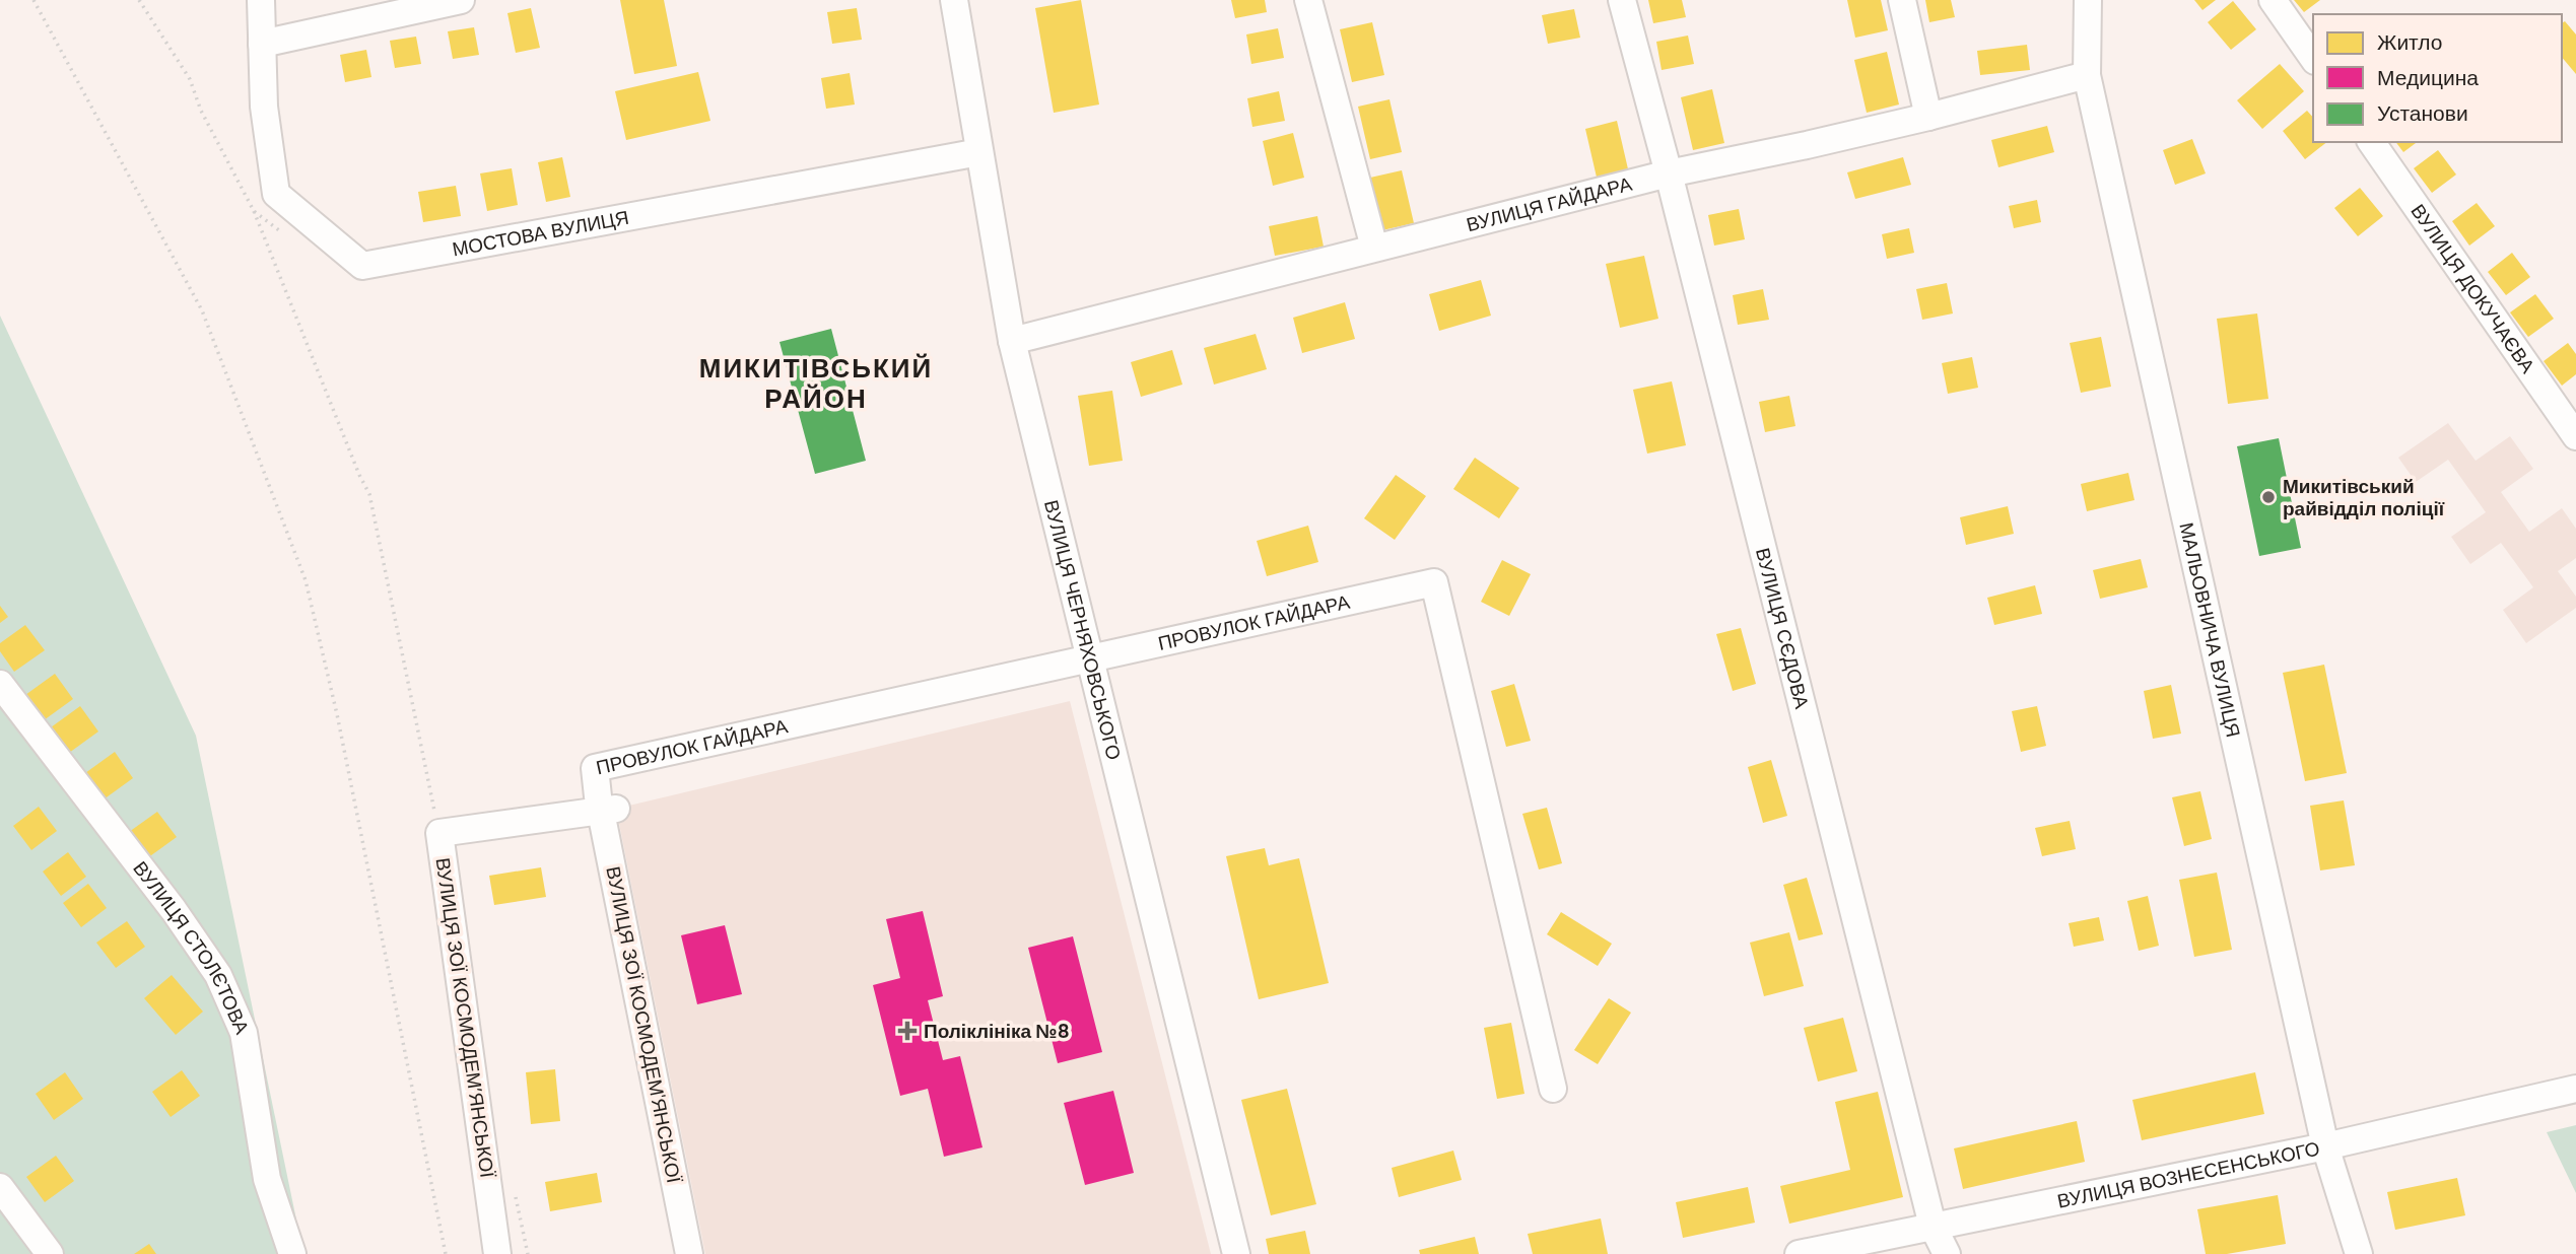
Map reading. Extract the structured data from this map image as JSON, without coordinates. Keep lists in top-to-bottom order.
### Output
{
  "streets": {
    "street": [
      "ВУЛИЦЯ ГАЙДАРА",
      "МОСТОВА ВУЛИЦЯ",
      "ВУЛИЦЯ ДОКУЧАЄВА",
      "ПРОВУЛОК ГАЙДАРА",
      "ВУЛИЦЯ СЄДОВА",
      "ВУЛИЦЯ ЧЕРНЯХОВСЬКОГО",
      "МАЛЬОВНИЧА ВУЛИЦЯ",
      "ВУЛИЦЯ СТОЛЄТОВА",
      "ВУЛИЦЯ ЗОЇ КОСМОДЕМ’ЯНСЬКОЇ",
      "ВУЛИЦЯ ЗОЇ КОСМОДЕМ'ЯНСЬКОЇ",
      "ВУЛИЦЯ ВОЗНЕСЕНСЬКОГО"
    ]
  },
  "crossings": [
    ["ВУЛИЦЯ ГАЙДАРА", "ВУЛИЦЯ СЄДОВА"],
    ["ВУЛИЦЯ ГАЙДАРА", "ВУЛИЦЯ ЧЕРНЯХОВСЬКОГО"],
    ["ВУЛИЦЯ ГАЙДАРА", "МАЛЬОВНИЧА ВУЛИЦЯ"],
    ["МОСТОВА ВУЛИЦЯ", "ВУЛИЦЯ ЧЕРНЯХОВСЬКОГО"],
    ["ПРОВУЛОК ГАЙДАРА", "ВУЛИЦЯ ЧЕРНЯХОВСЬКОГО"],
    ["ПРОВУЛОК ГАЙДАРА", "ВУЛИЦЯ ЗОЇ КОСМОДЕМ’ЯНСЬКОЇ"],
    ["ПРОВУЛОК ГАЙДАРА", "ВУЛИЦЯ ЗОЇ КОСМОДЕМ'ЯНСЬКОЇ"],
    ["ВУЛИЦЯ СЄДОВА", "ВУЛИЦЯ ВОЗНЕСЕНСЬКОГО"],
    ["МАЛЬОВНИЧА ВУЛИЦЯ", "ВУЛИЦЯ ВОЗНЕСЕНСЬКОГО"],
    ["ВУЛИЦЯ ЗОЇ КОСМОДЕМ’ЯНСЬКОЇ", "ВУЛИЦЯ ЗОЇ КОСМОДЕМ'ЯНСЬКОЇ"]
  ],
  "districts": ["МИКИТІВСЬКИЙ РАЙОН"],
  "places": {
    "other": ["Микитівський райвідділ поліції"],
    "health": ["Поліклініка №8"]
  },
  "legend": ["Житло", "Медицина", "Установи"]
}
